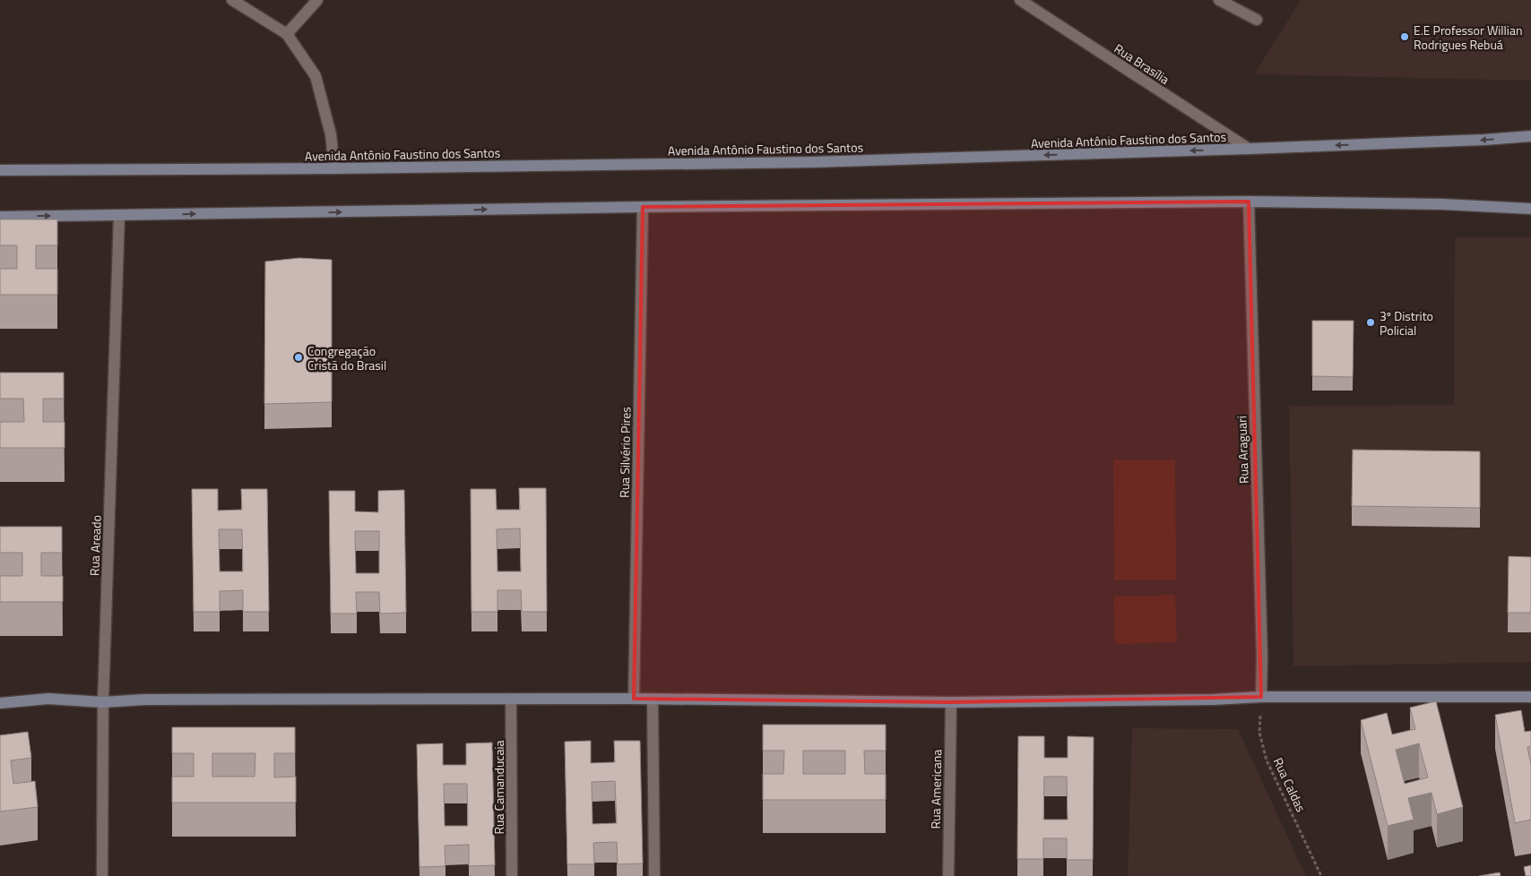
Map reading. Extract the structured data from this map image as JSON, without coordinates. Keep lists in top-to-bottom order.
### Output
{
  "streets": {
    "main road": ["Avenida Antônio Faustino dos Santos"],
    "street": [
      "Rua Brasília",
      "Rua Araguari",
      "Rua Silvério Pires",
      "Rua Areado",
      "Rua Camanducaia",
      "Rua Americana"
    ],
    "path": ["Rua Caldas"]
  },
  "crossings": [
    ["Rua Brasília", "Avenida Antônio Faustino dos Santos"],
    ["Rua Araguari", "Rua Caldas"]
  ],
  "places": ["E.E Professor Willian Rodrigues Rebuá", "3º Distrito Policial", "Congregação Cristã do Brasil"]
}
